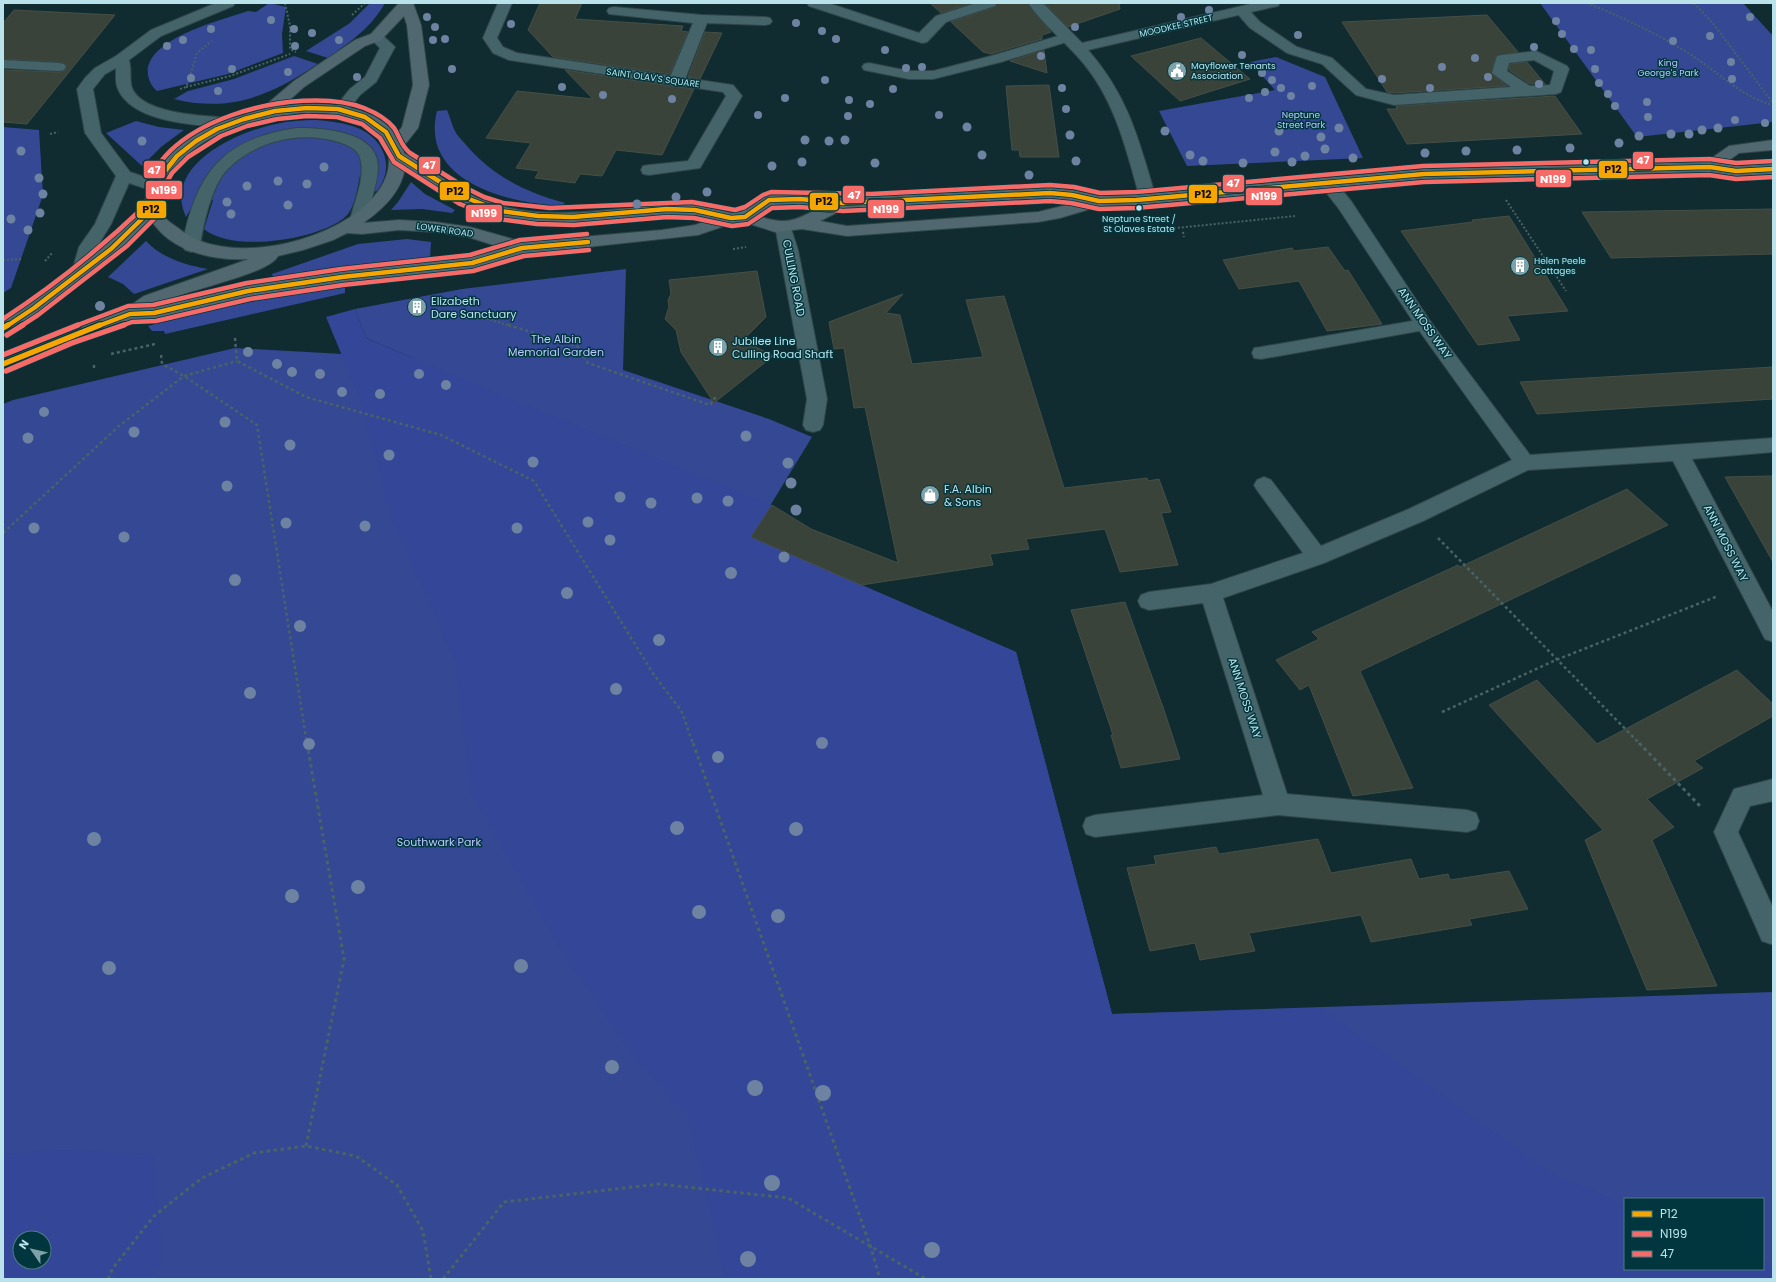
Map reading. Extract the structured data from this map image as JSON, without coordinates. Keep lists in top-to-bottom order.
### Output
{
  "streets": {
    "main road": ["LOWER ROAD"],
    "street": [
      "MOODKEE STREET",
      "SAINT OLAV'S SQUARE",
      "CULLING ROAD",
      "ANN MOSS WAY"
    ]
  },
  "crossings": [
    ["LOWER ROAD", "CULLING ROAD"],
    ["LOWER ROAD", "ANN MOSS WAY"]
  ],
  "parks": [
    "King George's Park",
    "Neptune Street Park",
    "The Albin Memorial Garden",
    "Southwark Park"
  ],
  "places": {
    "public building": ["Mayflower Tenants Association"],
    "other": ["Neptune Street / St Olaves Estate"],
    "building": ["Helen Peele Cottages", "Elizabeth Dare Sanctuary", "Jubilee Line Culling Road Shaft"],
    "shop": ["F.A. Albin & Sons"]
  },
  "lines": ["transit line 47", "transit line P12", "transit line N199"],
  "legend": ["P12", "N199", "47"],
  "north": "top left"
}
